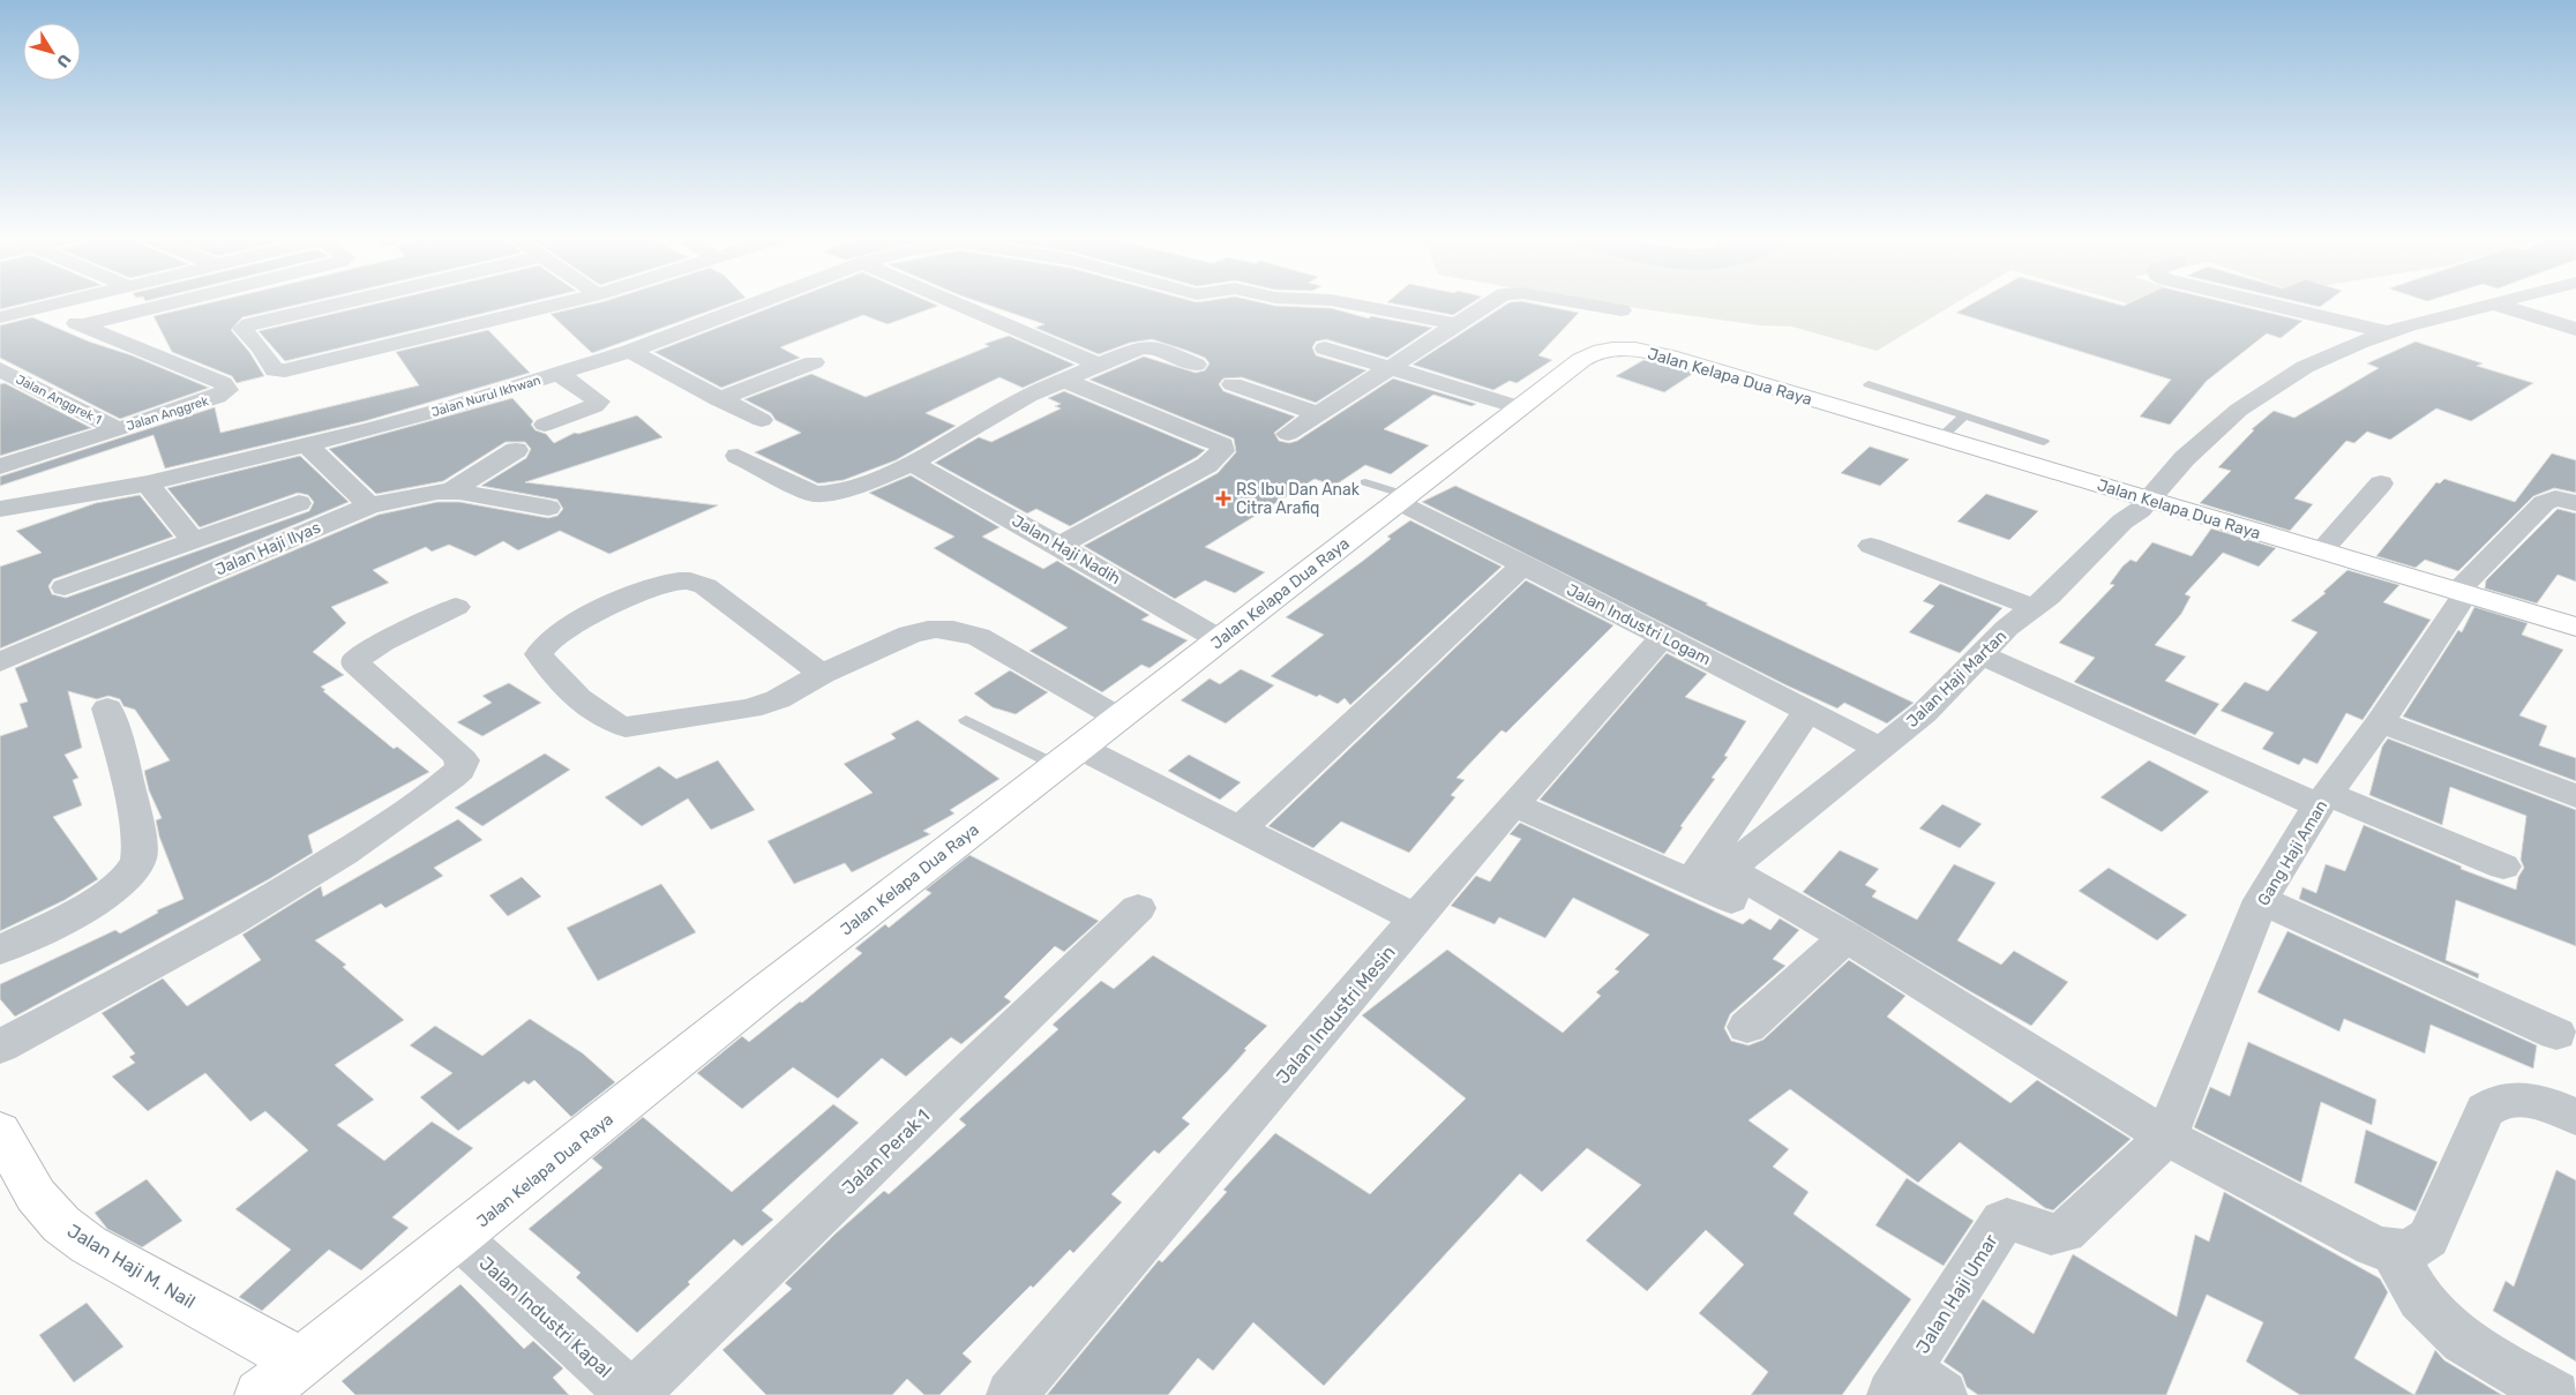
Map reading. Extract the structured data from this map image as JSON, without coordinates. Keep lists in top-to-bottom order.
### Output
{
  "streets": {
    "main road": ["Jalan Kelapa Dua Raya", "Jalan Haji M. Nail"],
    "street": [
      "Jalan Nurul Ikhwan",
      "Jalan Anggrek 1",
      "Jalan Anggrek",
      "Jalan Haji Ilyas",
      "Jalan Haji Nadih",
      "Jalan Industri Logam",
      "Jalan Haji Martan",
      "Gang Haji Aman",
      "Jalan Industri Mesin",
      "Jalan Perak 1",
      "Jalan Haji Umar",
      "Jalan Industri Kapal"
    ]
  },
  "crossings": [
    ["Jalan Kelapa Dua Raya", "Jalan Haji Nadih"],
    ["Jalan Kelapa Dua Raya", "Jalan Industri Logam"],
    ["Jalan Kelapa Dua Raya", "Jalan Haji Martan"],
    ["Jalan Kelapa Dua Raya", "Gang Haji Aman"],
    ["Jalan Kelapa Dua Raya", "Jalan Haji M. Nail"],
    ["Jalan Kelapa Dua Raya", "Jalan Industri Kapal"],
    ["Jalan Anggrek 1", "Jalan Anggrek"],
    ["Jalan Industri Logam", "Jalan Haji Martan"],
    ["Jalan Industri Logam", "Jalan Industri Mesin"],
    ["Gang Haji Aman", "Jalan Haji Umar"],
    ["Jalan Perak 1", "Jalan Industri Kapal"]
  ],
  "places": {
    "health": ["RS Ibu Dan Anak Citra Arafiq"]
  },
  "north": "bottom right"
}
